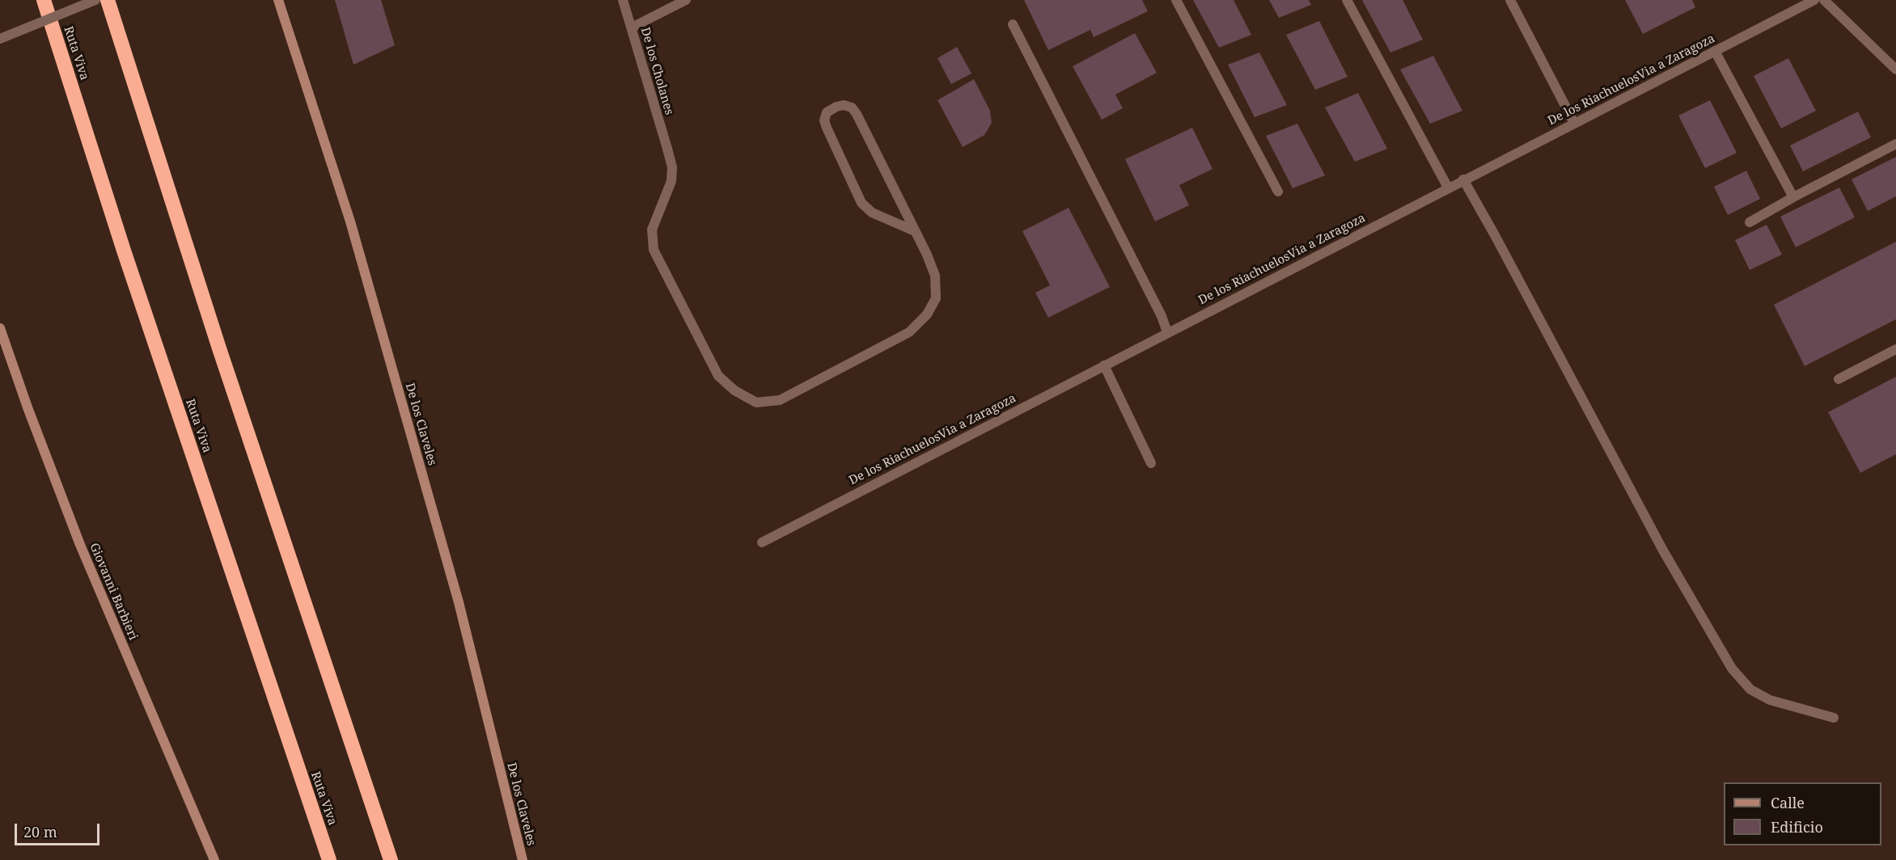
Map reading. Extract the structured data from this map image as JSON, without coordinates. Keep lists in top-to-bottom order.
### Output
{
  "streets": {
    "highway": ["Ruta Viva"],
    "main road": ["De los Claveles", "Giovanni Barbieri"],
    "street": ["De los Cholanes", "De los RiachuelosVia a Zaragoza"]
  },
  "legend": ["Calle", "Edificio"],
  "scale_bar": "20 m"
}
